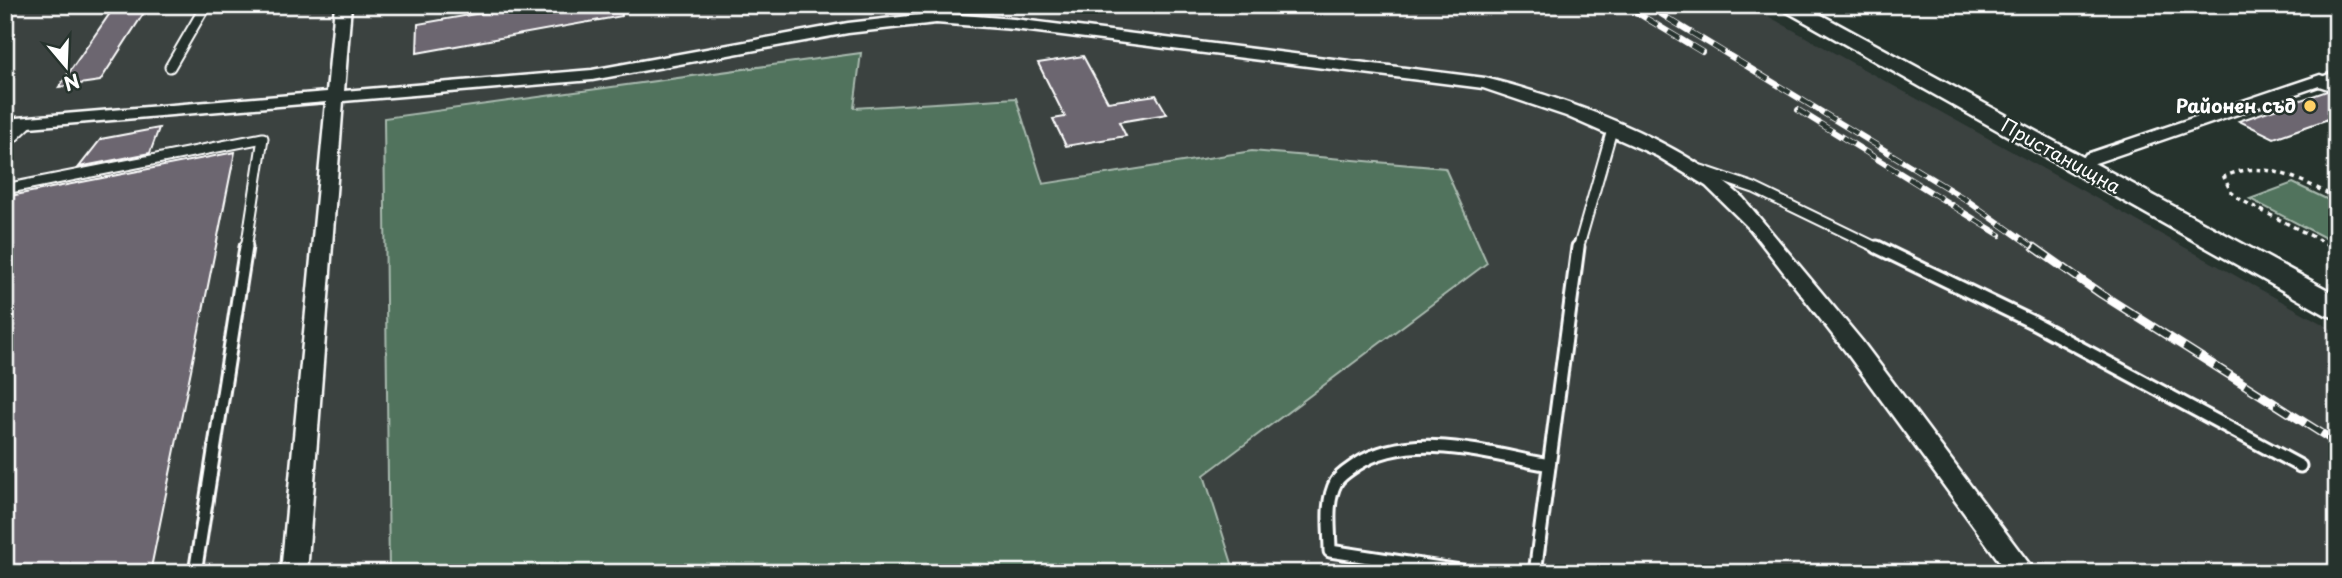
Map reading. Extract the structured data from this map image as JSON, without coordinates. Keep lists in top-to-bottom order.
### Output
{
  "streets": {
    "main road": ["Пристанищна"]
  },
  "places": ["Районен съд"],
  "north": "bottom"
}
